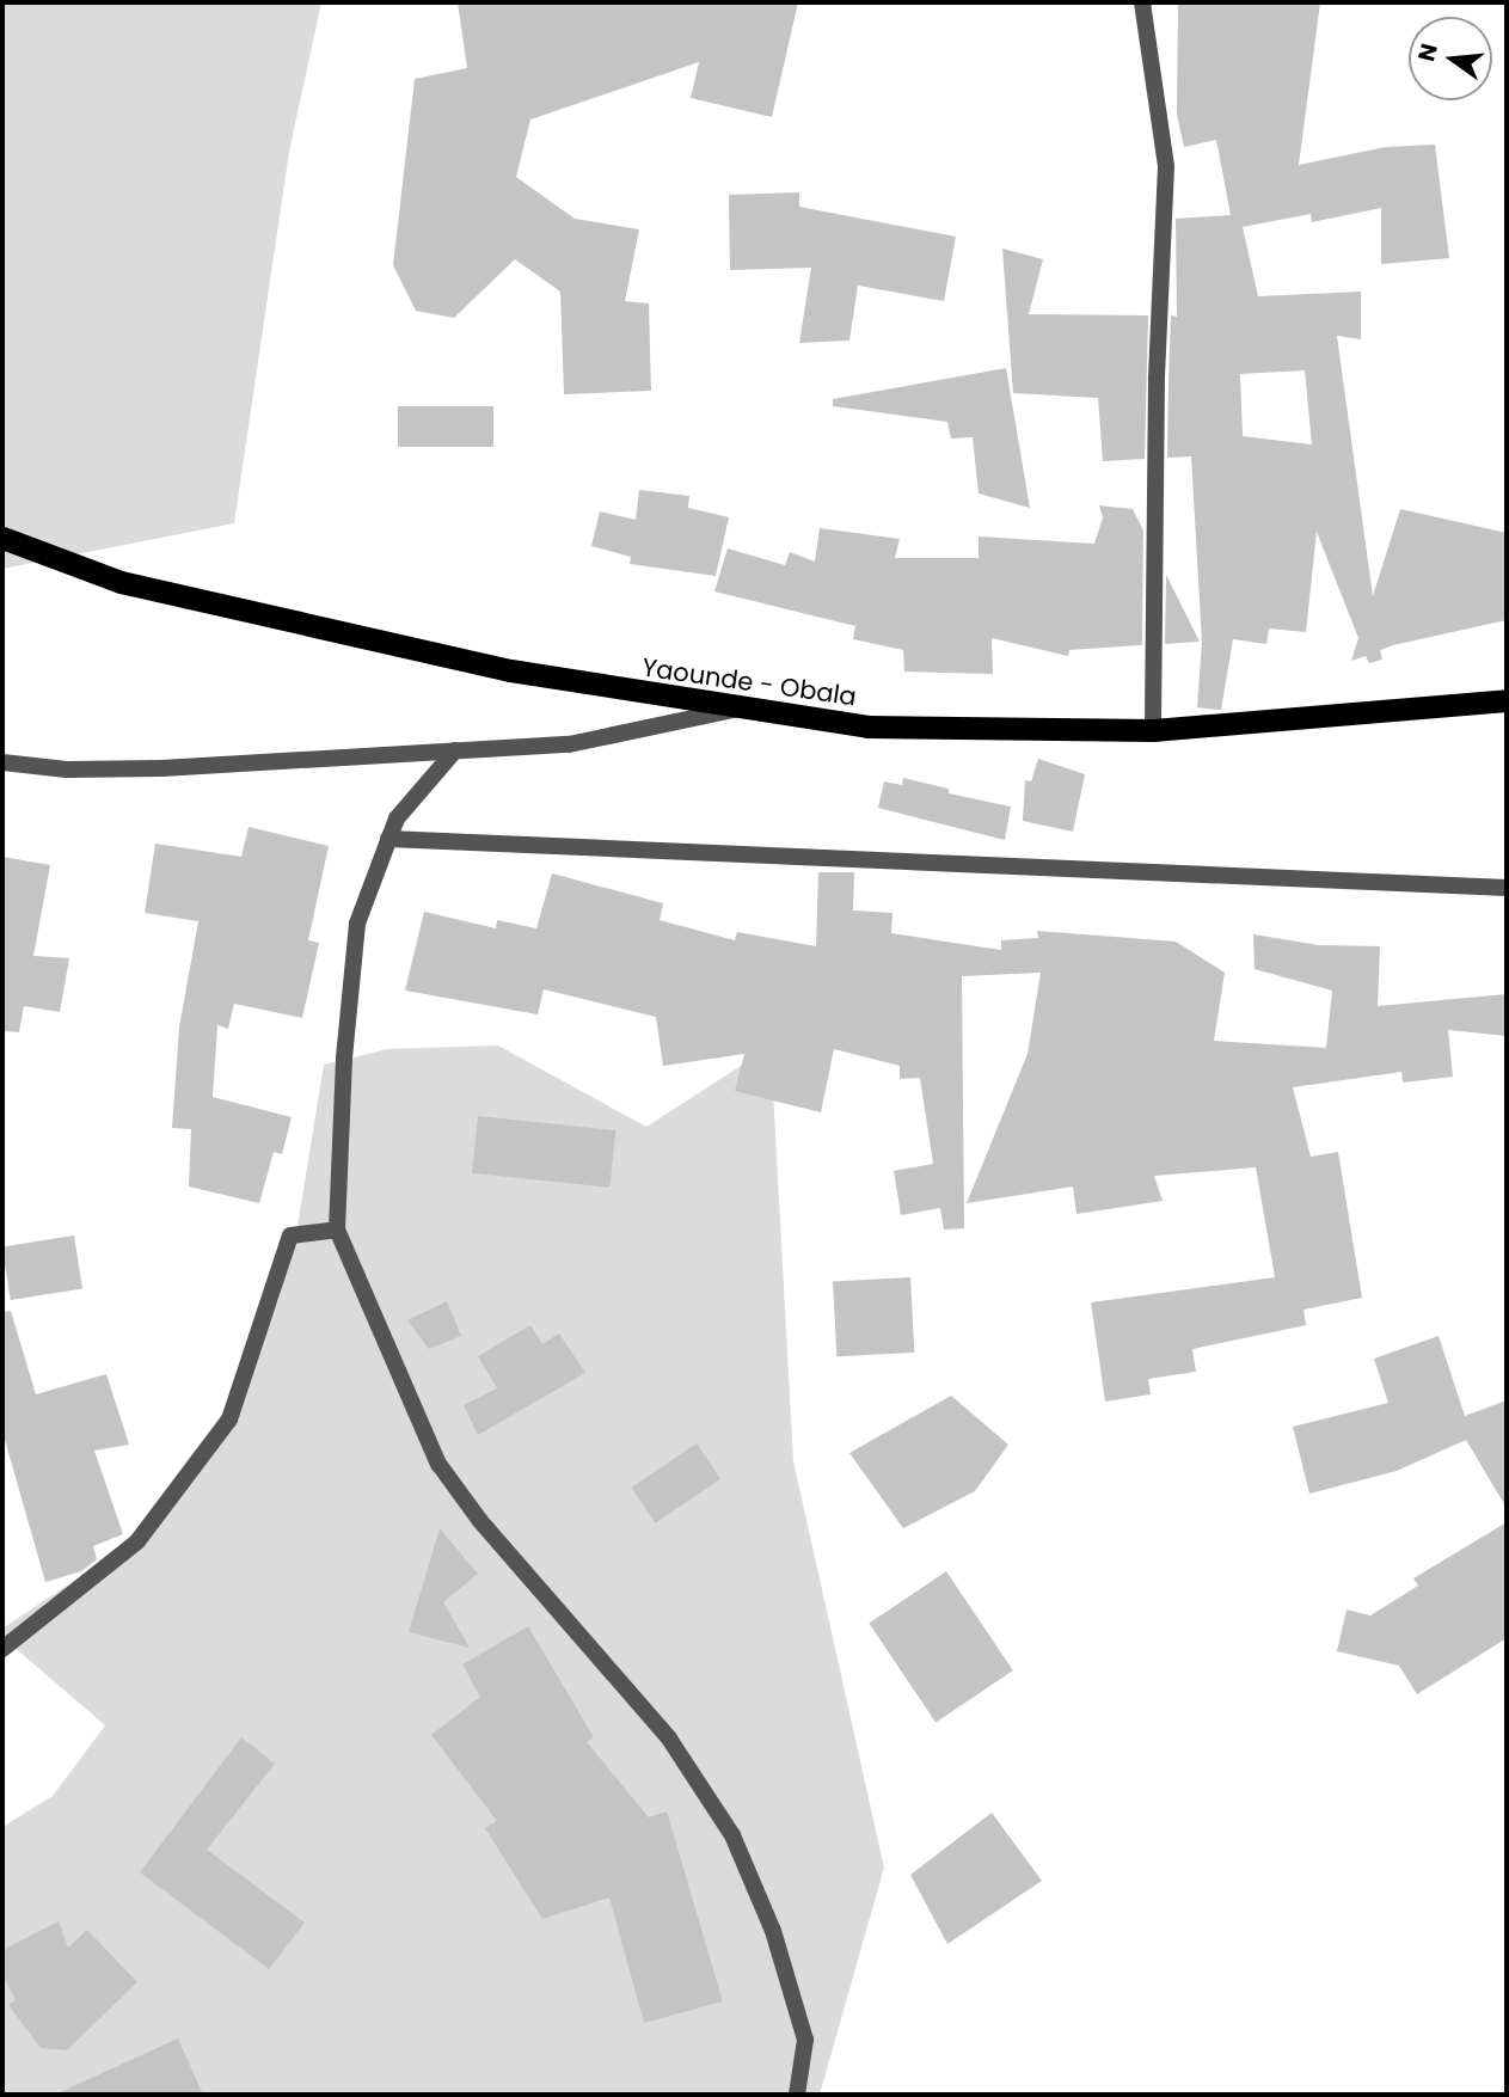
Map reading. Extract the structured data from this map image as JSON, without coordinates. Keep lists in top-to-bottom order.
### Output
{
  "streets": {
    "highway": ["Yaounde - Obala"]
  },
  "north": "left"
}
